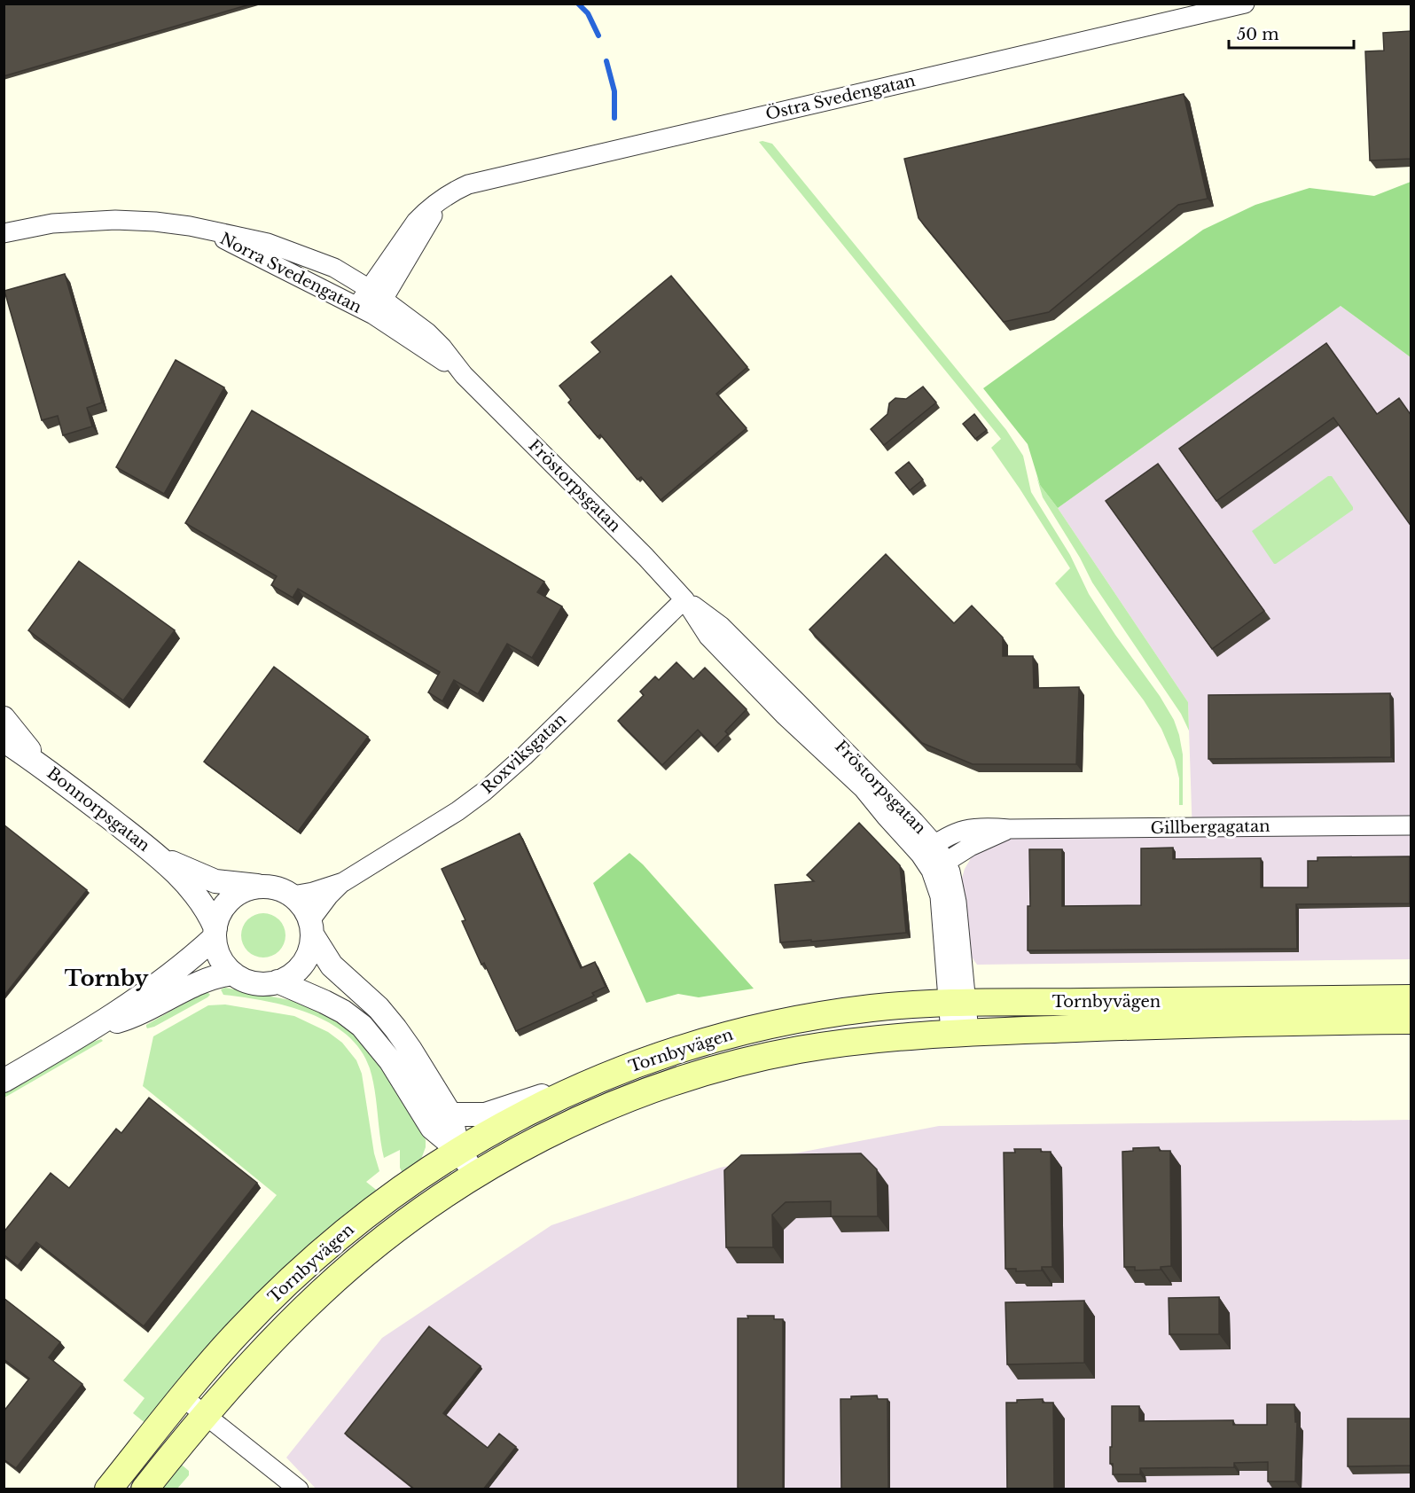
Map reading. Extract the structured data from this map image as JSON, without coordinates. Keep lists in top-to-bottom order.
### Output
{
  "streets": {
    "main road": ["Tornbyvägen"],
    "street": [
      "Östra Svedengatan",
      "Norra Svedengatan",
      "Fröstorpsgatan",
      "Roxviksgatan",
      "Bonnorpsgatan",
      "Gillbergagatan"
    ]
  },
  "crossings": [
    ["Östra Svedengatan", "Norra Svedengatan"],
    ["Östra Svedengatan", "Fröstorpsgatan"],
    ["Norra Svedengatan", "Fröstorpsgatan"],
    ["Fröstorpsgatan", "Roxviksgatan"],
    ["Fröstorpsgatan", "Gillbergagatan"],
    ["Fröstorpsgatan", "Tornbyvägen"],
    ["Roxviksgatan", "Bonnorpsgatan"]
  ],
  "districts": ["Tornby"],
  "scale_bar": "50 m"
}
